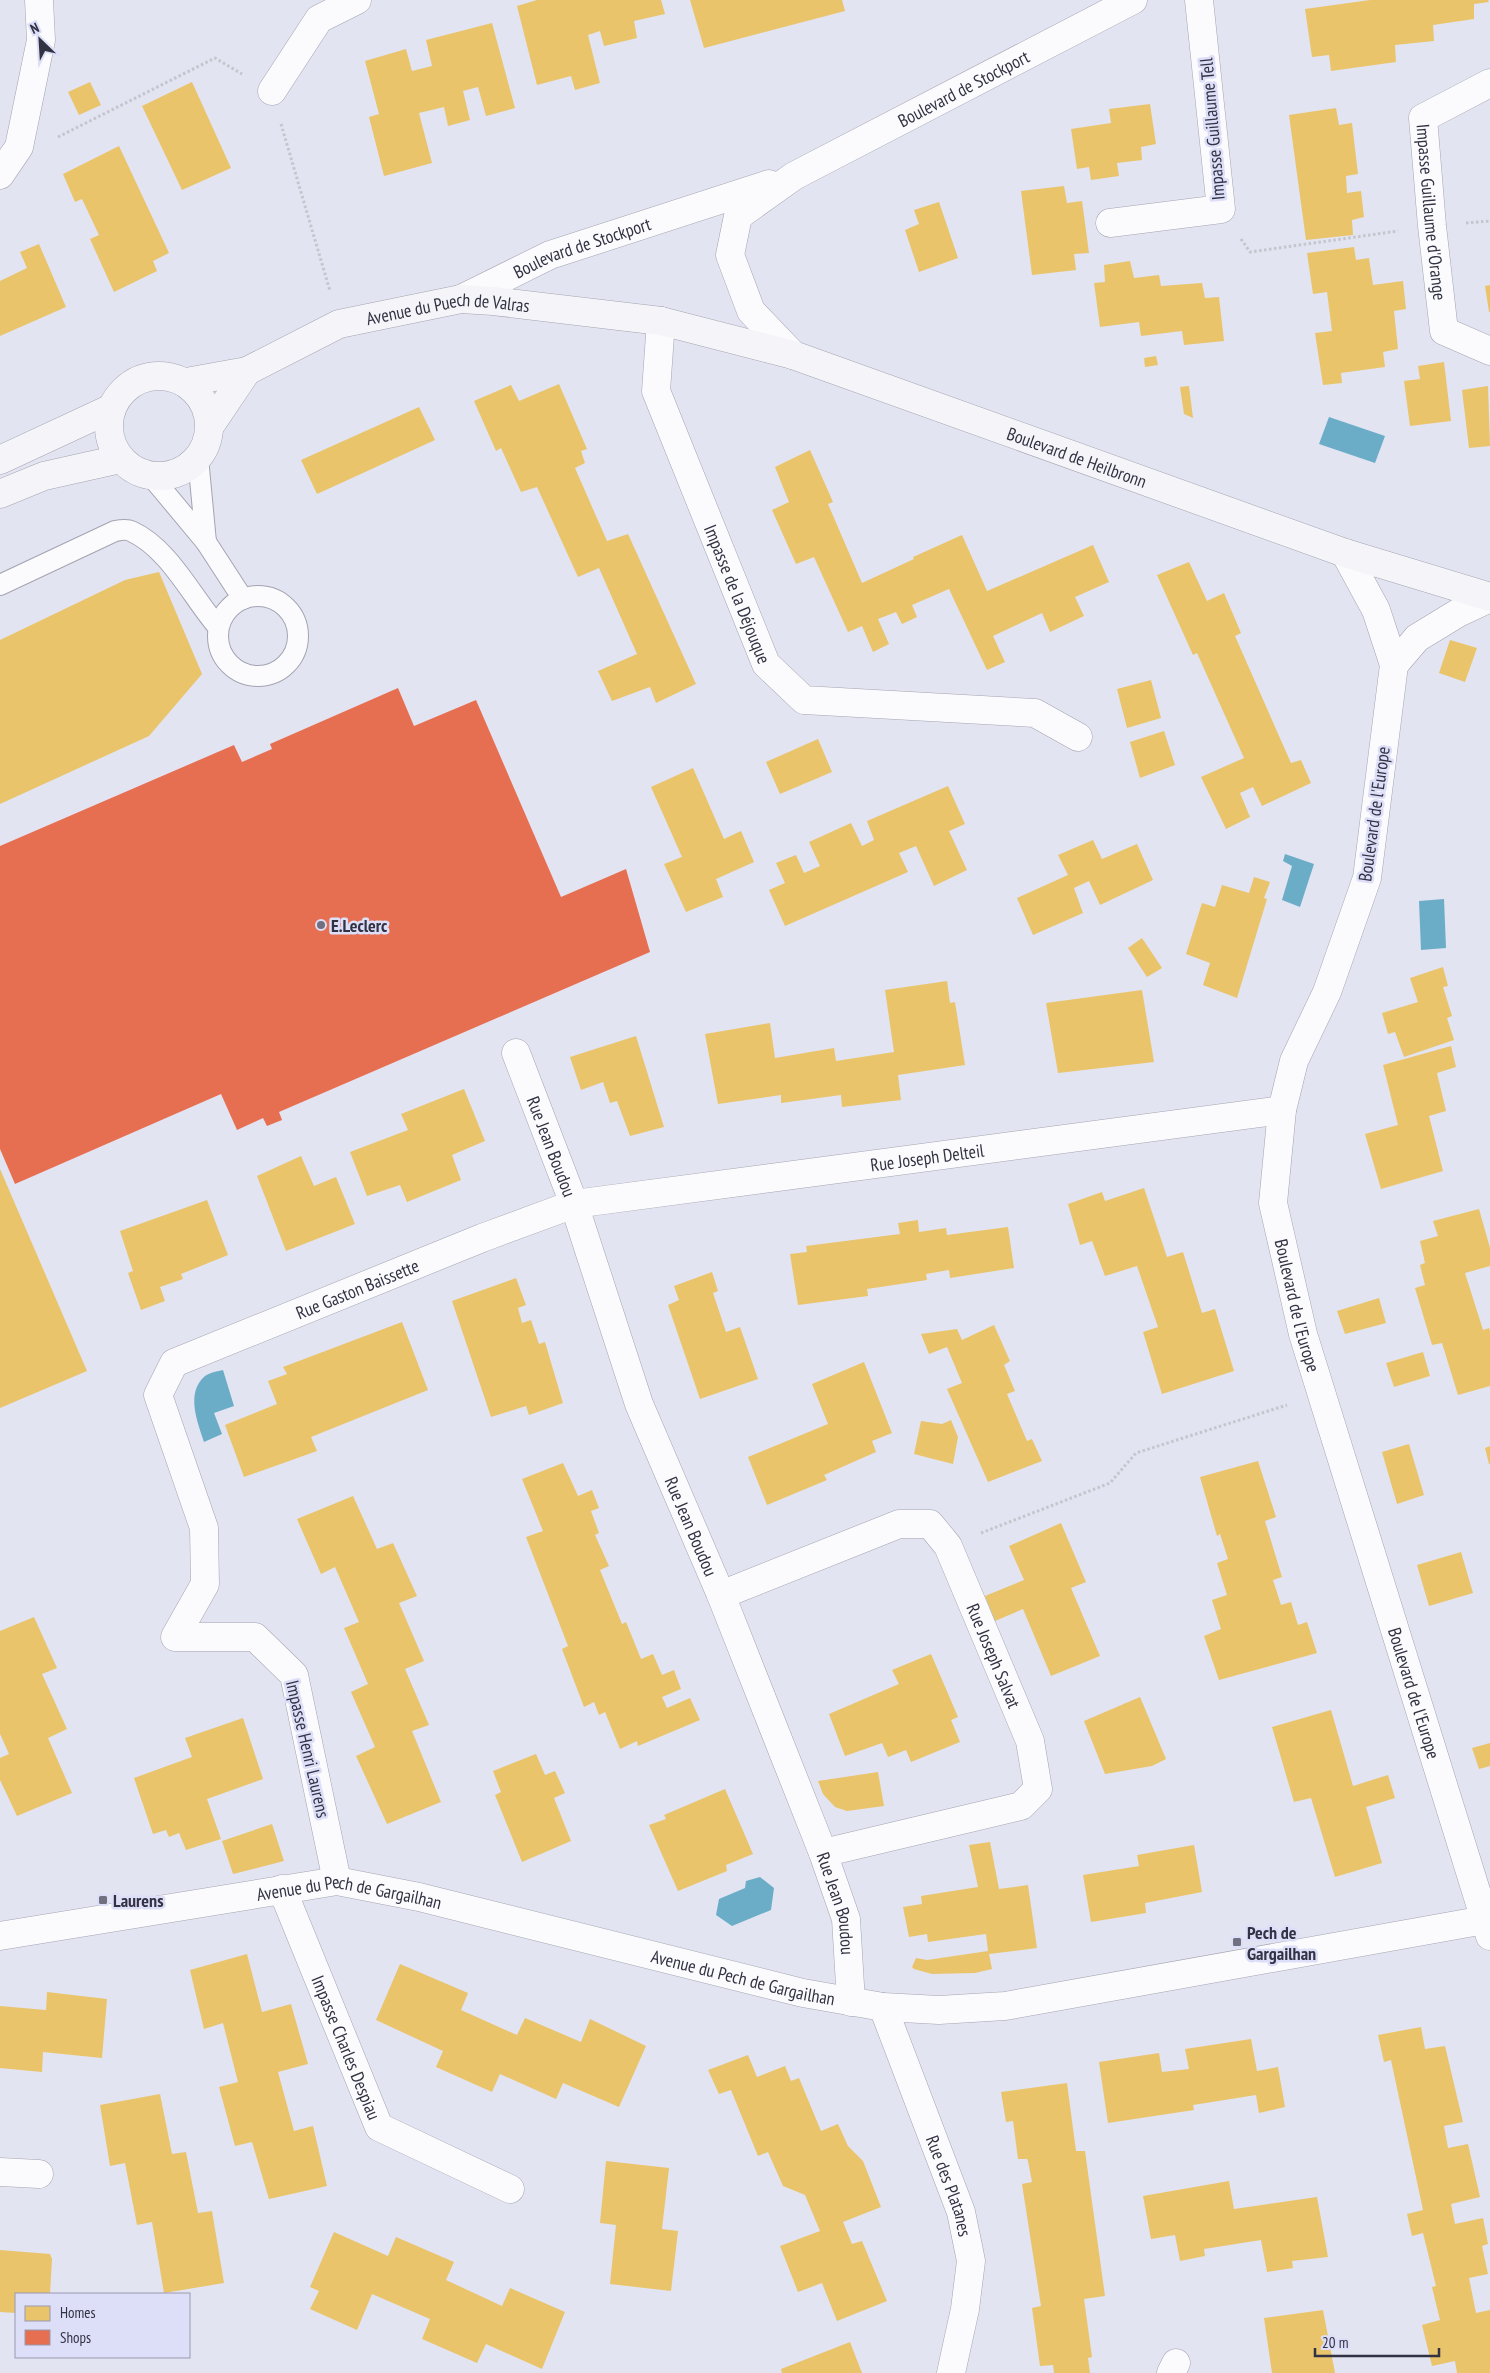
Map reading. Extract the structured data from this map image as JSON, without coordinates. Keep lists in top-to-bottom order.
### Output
{
  "streets": {
    "street": [
      "Boulevard de Stockport",
      "Impasse Guillaume Tell",
      "Impasse Guillaume d'Orange",
      "Avenue du Puech de Valras",
      "Boulevard de Heilbronn",
      "Impasse de la Déjouque",
      "Boulevard de l'Europe",
      "Rue Jean Boudou",
      "Rue Joseph Delteil",
      "Rue Gaston Baissette",
      "Rue Joseph Salvat",
      "Impasse Henri Laurens",
      "Avenue du Pech de Gargailhan",
      "Impasse Charles Despiau",
      "Rue des Platanes"
    ]
  },
  "crossings": [
    ["Boulevard de Stockport", "Avenue du Puech de Valras"],
    ["Boulevard de Stockport", "Boulevard de Heilbronn"],
    ["Avenue du Puech de Valras", "Boulevard de Heilbronn"],
    ["Avenue du Puech de Valras", "Impasse de la Déjouque"],
    ["Boulevard de Heilbronn", "Impasse de la Déjouque"],
    ["Boulevard de Heilbronn", "Boulevard de l'Europe"],
    ["Boulevard de l'Europe", "Rue Joseph Delteil"],
    ["Boulevard de l'Europe", "Avenue du Pech de Gargailhan"],
    ["Rue Jean Boudou", "Rue Joseph Delteil"],
    ["Rue Jean Boudou", "Rue Gaston Baissette"],
    ["Rue Jean Boudou", "Rue Joseph Salvat"],
    ["Rue Jean Boudou", "Avenue du Pech de Gargailhan"],
    ["Rue Joseph Delteil", "Rue Gaston Baissette"],
    ["Rue Gaston Baissette", "Impasse Henri Laurens"],
    ["Impasse Henri Laurens", "Avenue du Pech de Gargailhan"],
    ["Avenue du Pech de Gargailhan", "Impasse Charles Despiau"],
    ["Avenue du Pech de Gargailhan", "Rue des Platanes"]
  ],
  "places": {
    "other": ["E.Leclerc"],
    "transit": ["Laurens", "Pech de Gargailhan"]
  },
  "legend": ["Homes", "Shops"],
  "scale_bar": "20 m",
  "north": "top left"
}
